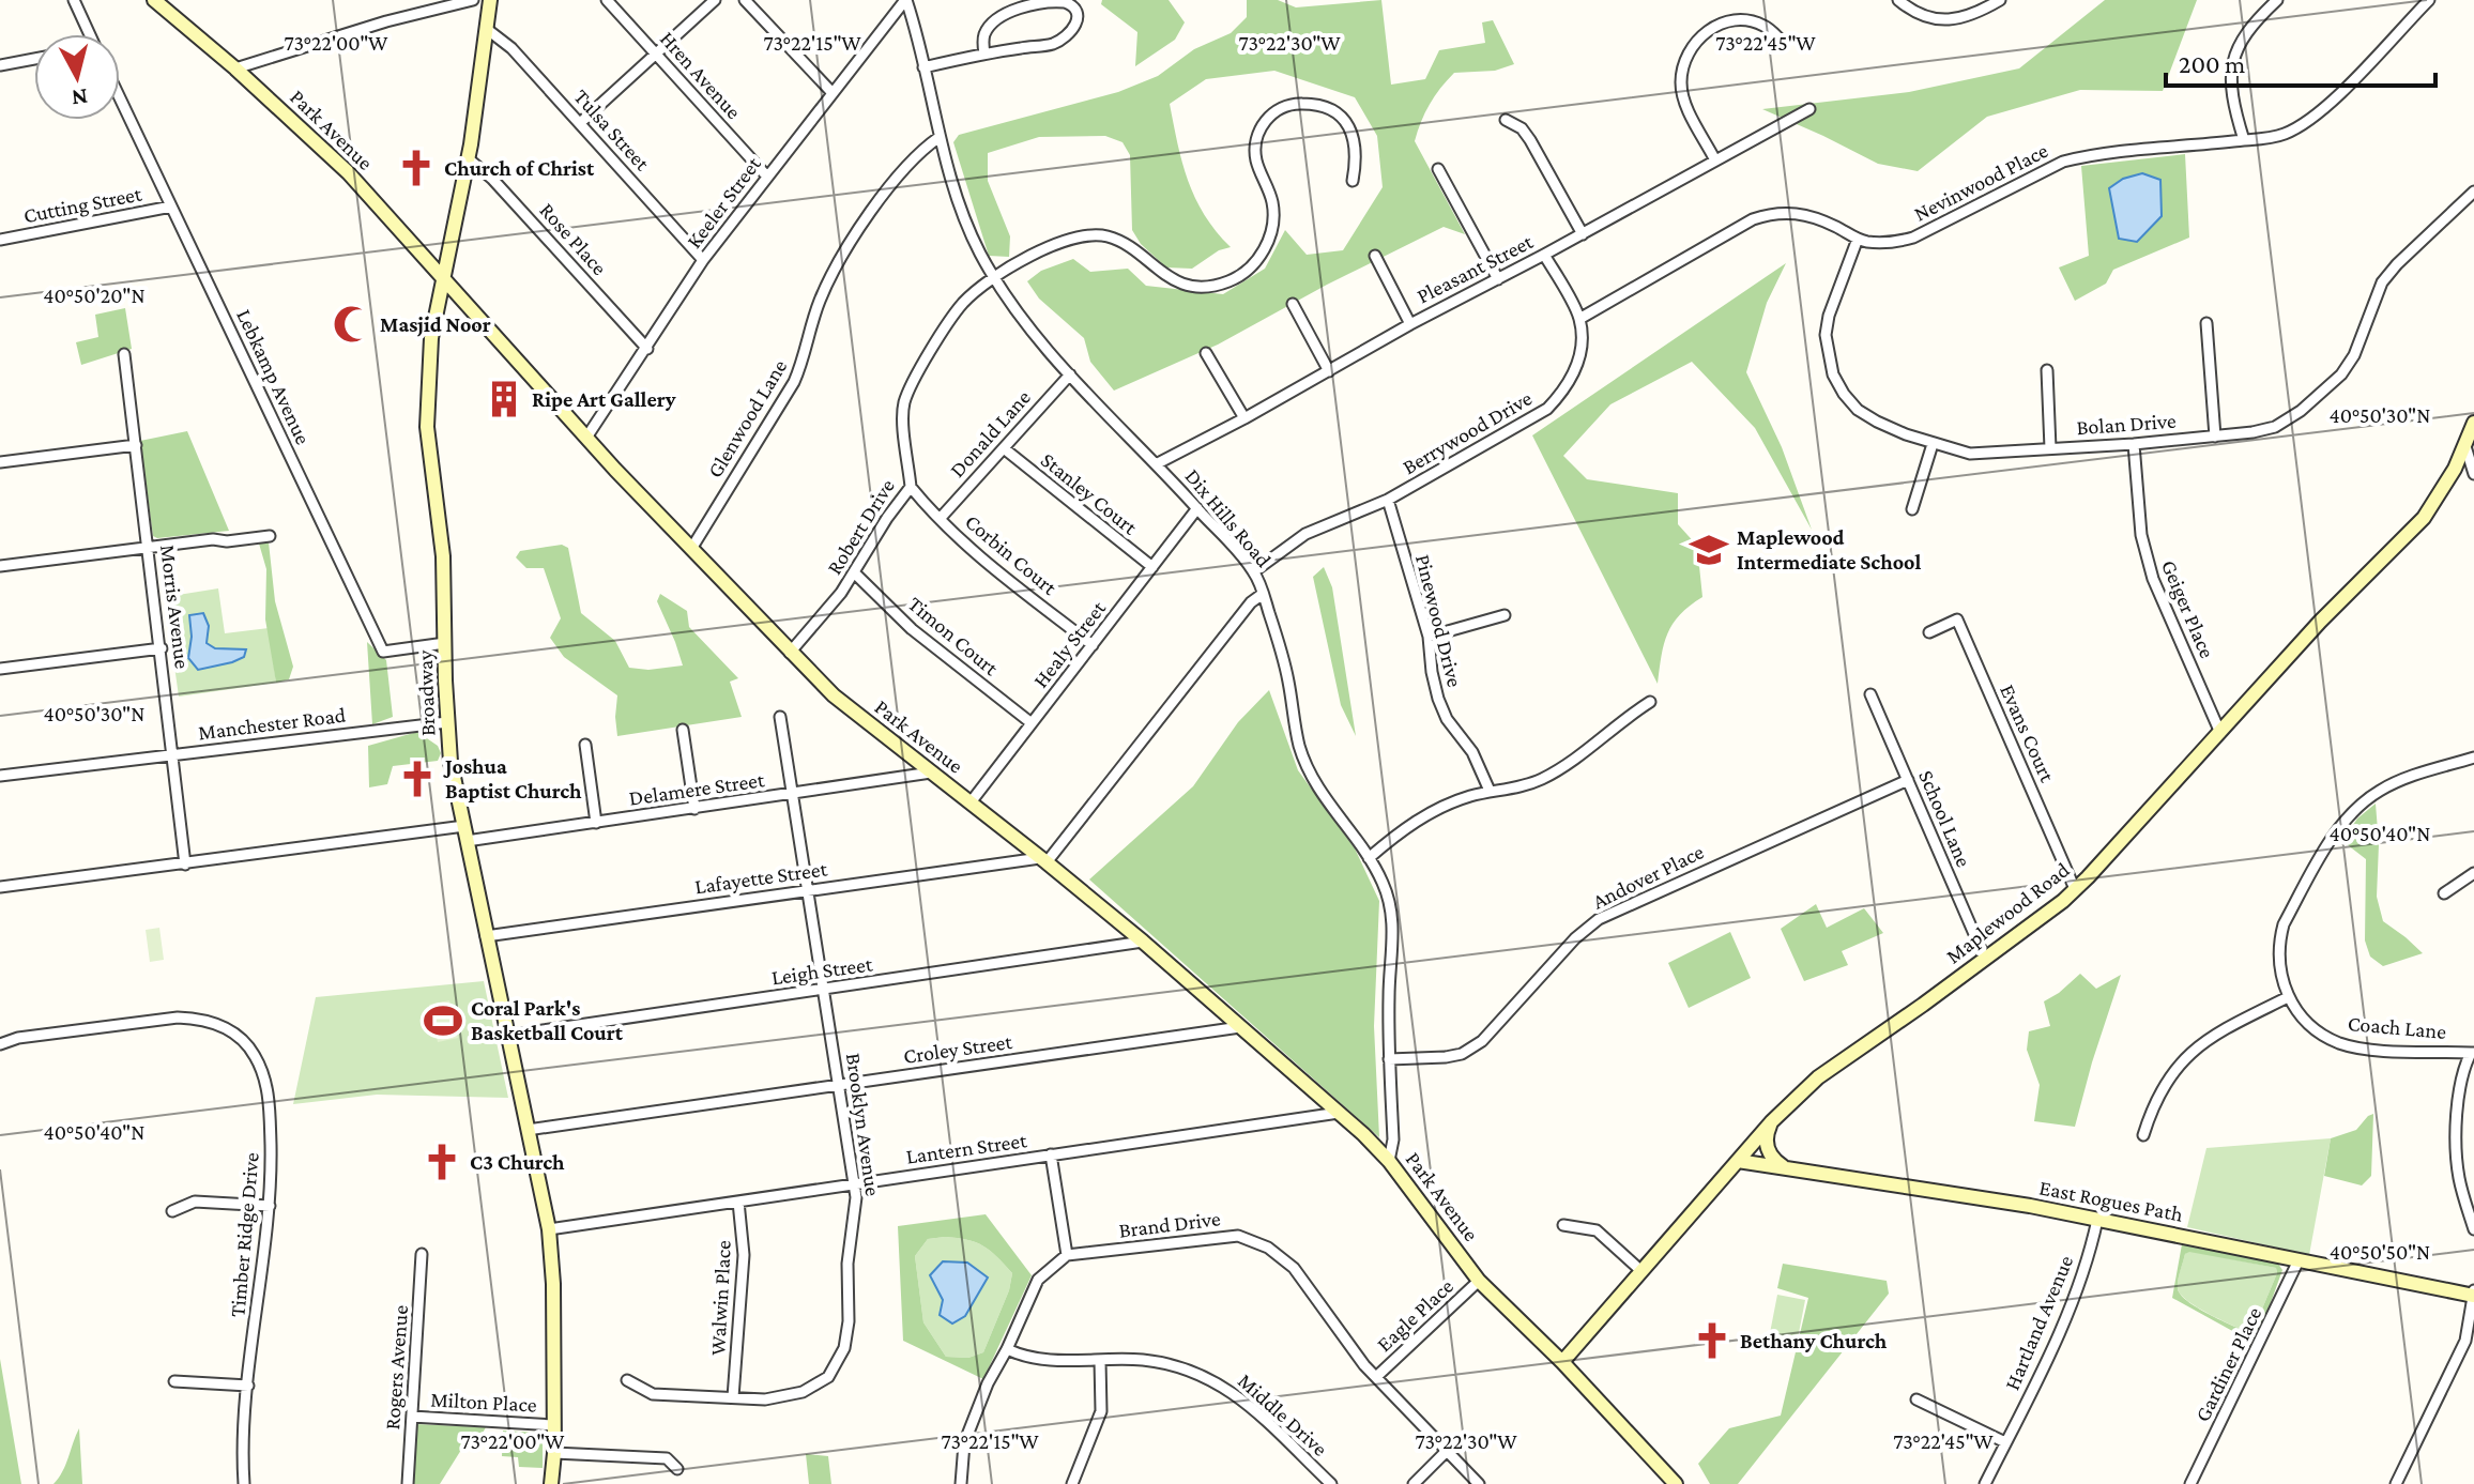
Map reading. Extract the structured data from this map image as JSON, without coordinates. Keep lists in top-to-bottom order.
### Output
{
  "streets": {
    "main road": [
      "Park Avenue",
      "Broadway",
      "Maplewood Road",
      "East Rogues Path"
    ],
    "street": [
      "Hren Avenue",
      "Tulsa Street",
      "Nevinwood Place",
      "Keeler Street",
      "Cutting Street",
      "Rose Place",
      "Pleasant Street",
      "Lebkamp Avenue",
      "Glenwood Lane",
      "Bolan Drive",
      "Berrywood Drive",
      "Donald Lane",
      "Stanley Court",
      "Dix Hills Road",
      "Robert Drive",
      "Corbin Court",
      "Morris Avenue",
      "Geiger Place",
      "Pinewood Drive",
      "Timon Court",
      "Healy Street",
      "Manchester Road",
      "Evans Court",
      "Delamere Street",
      "School Lane",
      "Andover Place",
      "Lafayette Street",
      "Leigh Street",
      "Coach Lane",
      "Croley Street",
      "Brooklyn Avenue",
      "Lantern Street",
      "Brand Drive",
      "Timber Ridge Drive",
      "Walwin Place",
      "Eagle Place",
      "Hartland Avenue",
      "Gardiner Place",
      "Rogers Avenue",
      "Milton Place",
      "Middle Drive"
    ]
  },
  "crossings": [
    ["Hren Avenue", "Keeler Street"],
    ["Park Avenue", "Keeler Street"],
    ["Park Avenue", "Glenwood Lane"],
    ["Park Avenue", "Dix Hills Road"],
    ["Park Avenue", "Robert Drive"],
    ["Park Avenue", "Healy Street"],
    ["Park Avenue", "Broadway"],
    ["Park Avenue", "Delamere Street"],
    ["Park Avenue", "Lafayette Street"],
    ["Park Avenue", "Maplewood Road"],
    ["Park Avenue", "Leigh Street"],
    ["Park Avenue", "Croley Street"],
    ["Park Avenue", "Lantern Street"],
    ["Park Avenue", "Eagle Place"],
    ["Tulsa Street", "Keeler Street"],
    ["Tulsa Street", "Broadway"],
    ["Nevinwood Place", "Bolan Drive"],
    ["Nevinwood Place", "Berrywood Drive"],
    ["Keeler Street", "Rose Place"],
    ["Keeler Street", "Dix Hills Road"],
    ["Cutting Street", "Lebkamp Avenue"],
    ["Rose Place", "Broadway"],
    ["Pleasant Street", "Dix Hills Road"],
    ["Lebkamp Avenue", "Broadway"],
    ["Glenwood Lane", "Dix Hills Road"],
    ["Bolan Drive", "Geiger Place"],
    ["Berrywood Drive", "Dix Hills Road"],
    ["Berrywood Drive", "Pinewood Drive"],
    ["Donald Lane", "Stanley Court"],
    ["Donald Lane", "Dix Hills Road"],
    ["Donald Lane", "Corbin Court"],
    ["Stanley Court", "Healy Street"],
    ["Dix Hills Road", "Robert Drive"],
    ["Dix Hills Road", "Healy Street"],
    ["Dix Hills Road", "Andover Place"],
    ["Robert Drive", "Corbin Court"],
    ["Robert Drive", "Timon Court"],
    ["Corbin Court", "Healy Street"],
    ["Morris Avenue", "Manchester Road"],
    ["Geiger Place", "Maplewood Road"],
    ["Timon Court", "Healy Street"],
    ["Broadway", "Manchester Road"],
    ["Broadway", "Delamere Street"],
    ["Broadway", "Lafayette Street"],
    ["Broadway", "Leigh Street"],
    ["Broadway", "Croley Street"],
    ["Broadway", "Lantern Street"],
    ["Broadway", "Milton Place"],
    ["Evans Court", "Maplewood Road"],
    ["Delamere Street", "Brooklyn Avenue"],
    ["School Lane", "Andover Place"],
    ["School Lane", "Maplewood Road"],
    ["Lafayette Street", "Brooklyn Avenue"],
    ["Maplewood Road", "East Rogues Path"],
    ["Leigh Street", "Brooklyn Avenue"],
    ["Croley Street", "Brooklyn Avenue"],
    ["Brooklyn Avenue", "Lantern Street"],
    ["Brooklyn Avenue", "Walwin Place"],
    ["Lantern Street", "Walwin Place"],
    ["East Rogues Path", "Hartland Avenue"],
    ["East Rogues Path", "Gardiner Place"],
    ["Brand Drive", "Eagle Place"],
    ["Rogers Avenue", "Milton Place"]
  ],
  "places": {
    "church": [
      "Church of Christ",
      "Joshua Baptist Church",
      "C3 Church",
      "Bethany Church"
    ],
    "mosque": ["Masjid Noor"],
    "building": ["Ripe Art Gallery"],
    "school or university": ["Maplewood Intermediate School"],
    "sports": ["Coral Park's Basketball Court"]
  },
  "scale_bar": "200 m",
  "north": "bottom",
  "coordinates": [
    "73°22'00\"W",
    "73°22'15\"W",
    "73°22'30\"W",
    "73°22'45\"W",
    "40°50'20\"N",
    "40°50'30\"N",
    "40°50'40\"N",
    "40°50'50\"N"
  ]
}
